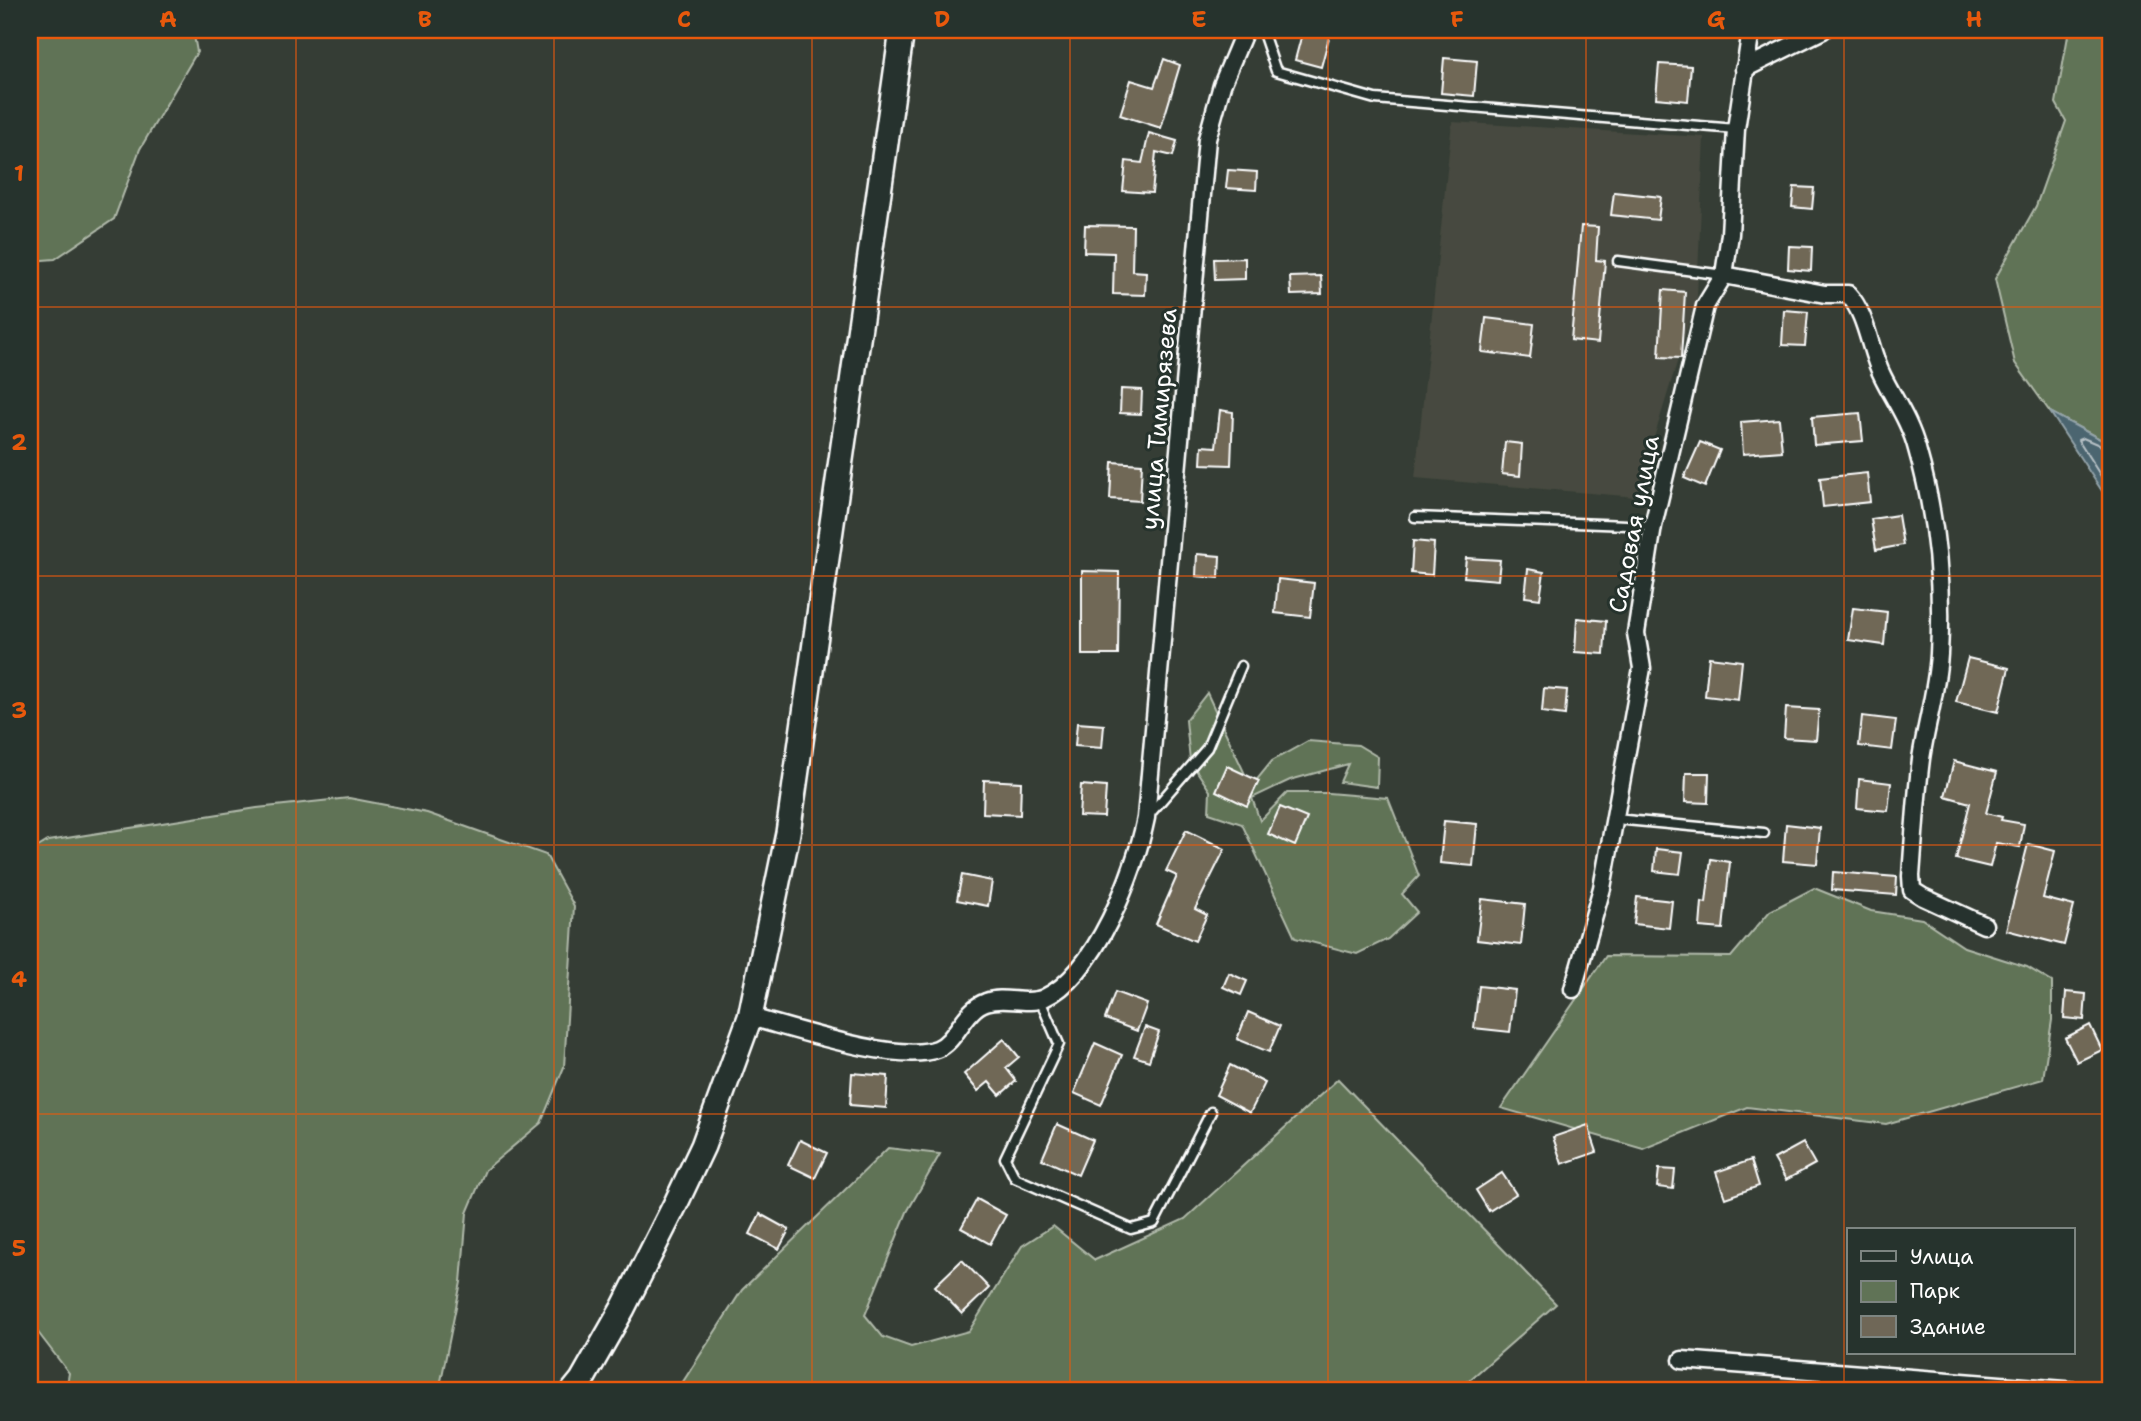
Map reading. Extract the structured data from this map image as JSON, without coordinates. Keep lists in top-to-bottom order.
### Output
{
  "streets": {
    "street": ["улица Тимирязева", "Садовая улица"]
  },
  "legend": ["Улица", "Парк", "Здание"],
  "grid": {
    "columns": [
      "A",
      "B",
      "C",
      "D",
      "E",
      "F",
      "G",
      "H"
    ],
    "rows": [
      "1",
      "2",
      "3",
      "4",
      "5"
    ]
  }
}
